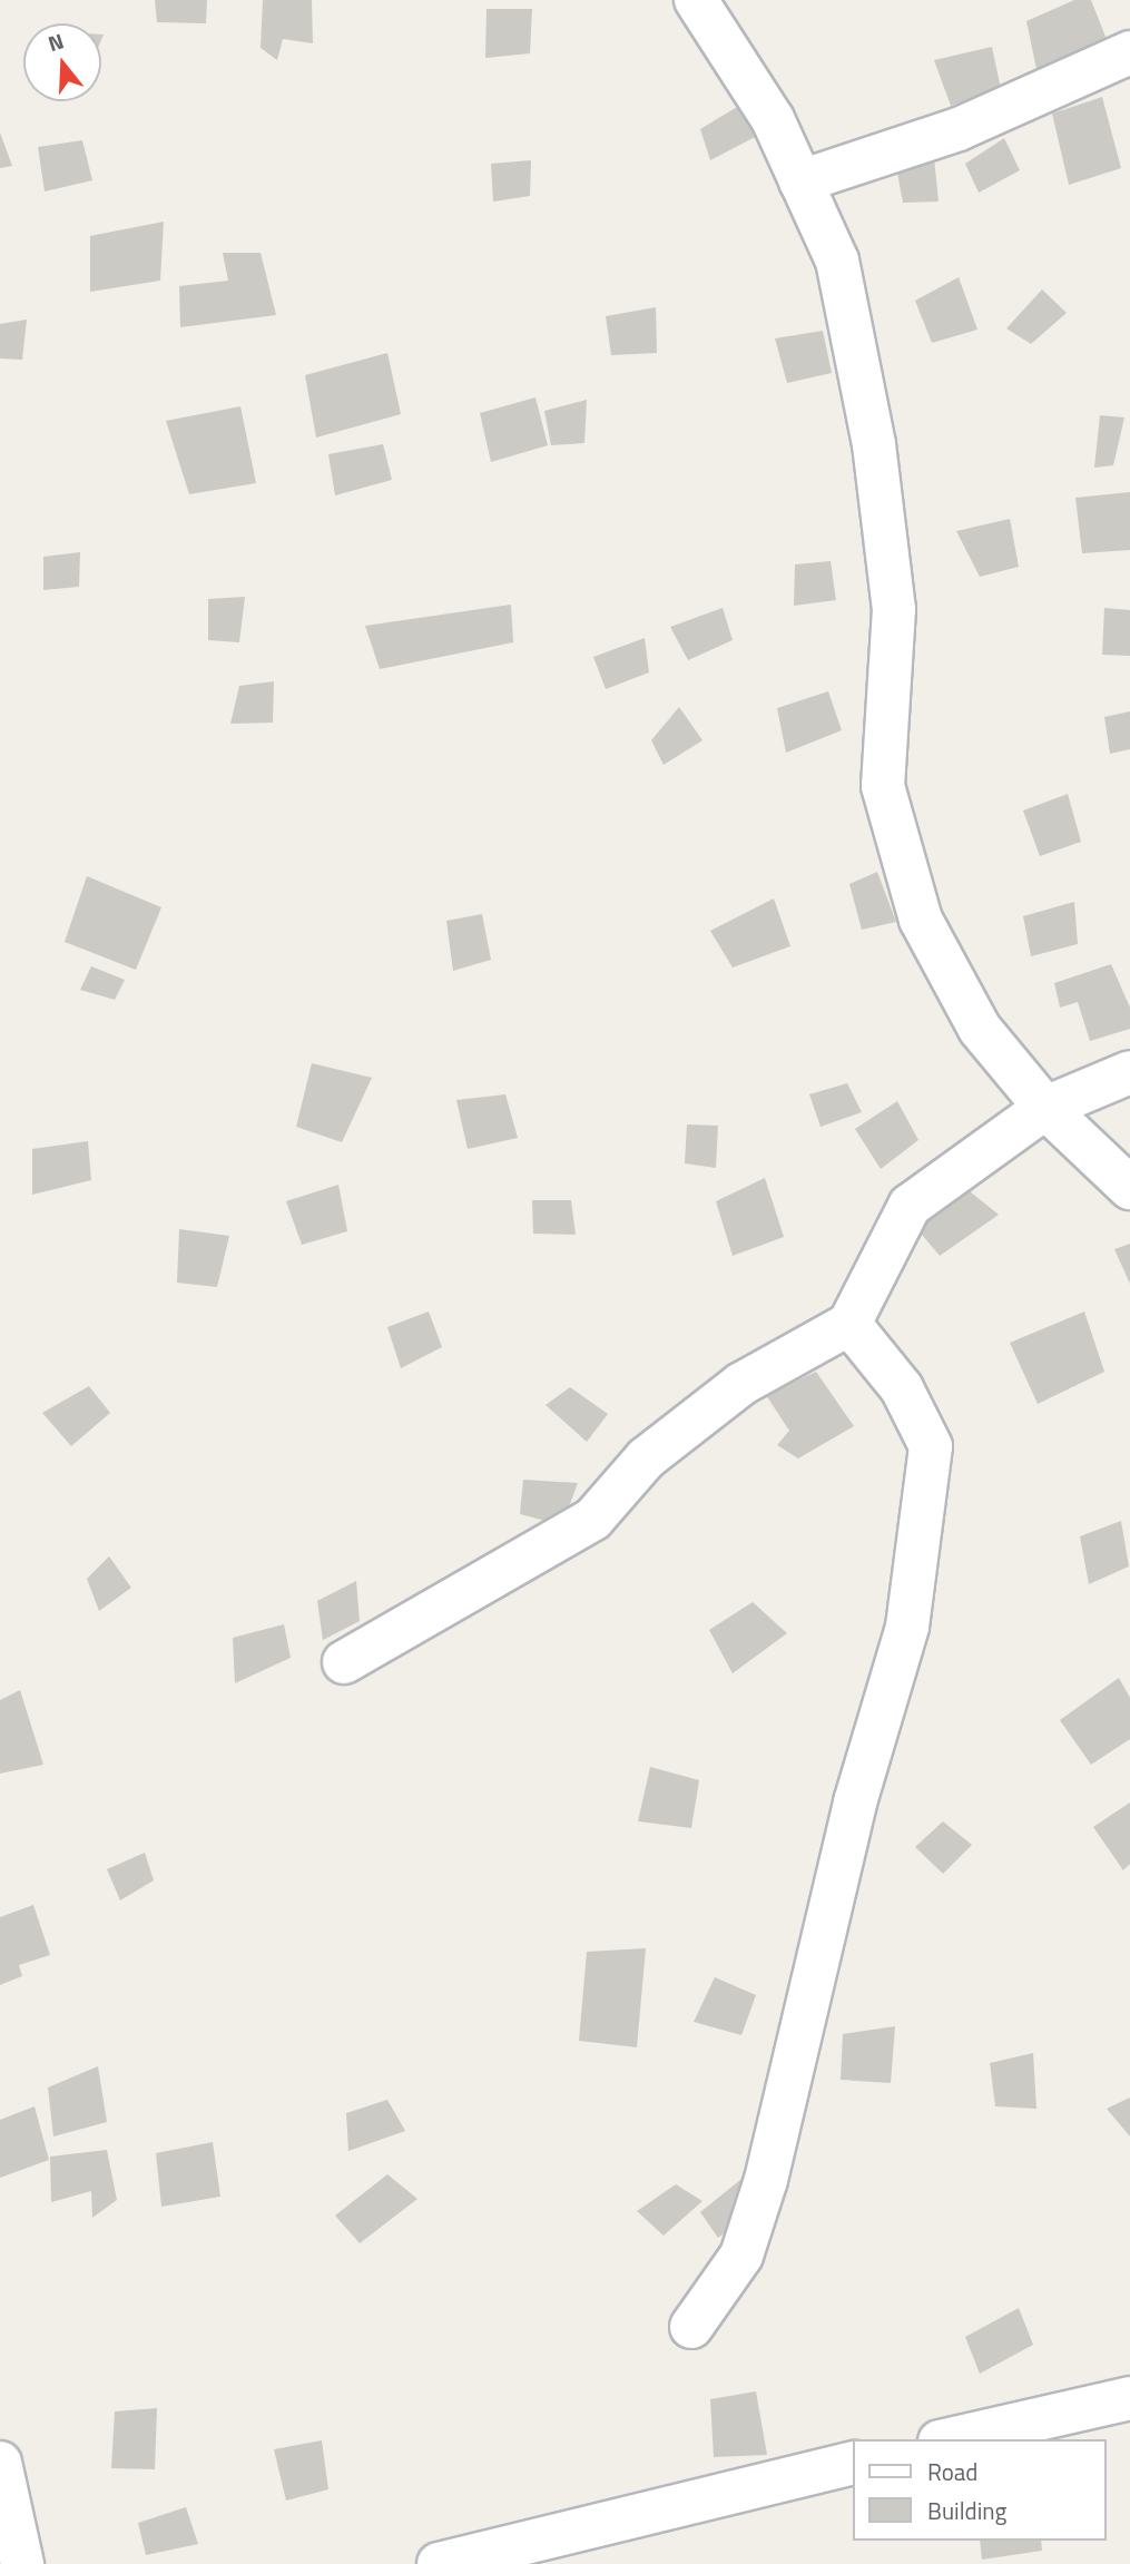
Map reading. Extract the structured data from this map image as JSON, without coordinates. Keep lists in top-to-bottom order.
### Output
{
  "legend": ["Road", "Building"],
  "north": "top"
}
